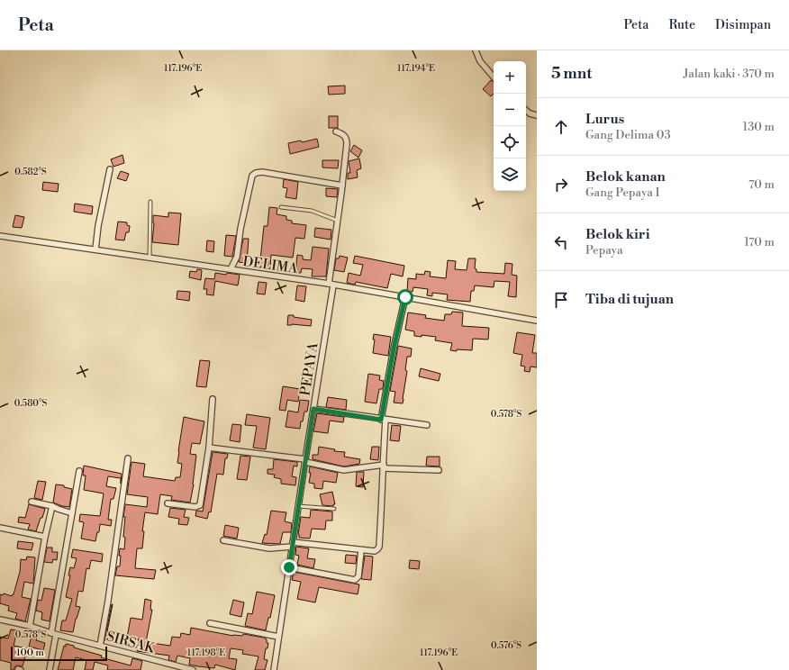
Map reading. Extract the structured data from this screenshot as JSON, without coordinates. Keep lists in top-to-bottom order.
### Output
{
  "streets": {
    "street": ["DELIMA", "PEPAYA", "SIRSAK"]
  },
  "crossings": [
    ["DELIMA", "PEPAYA"]
  ],
  "scale_bar": "100 m",
  "page": {
    "header": "Peta",
    "nav": ["Peta", "Rute", "Disimpan"],
    "heading": ["5 mnt", "Jalan kaki · 370 m"],
    "map_buttons": ["+", "−"],
    "list": [
      ["Lurus", "Gang Delima 03", "130 m"],
      ["Belok kanan", "Gang Pepaya I", "70 m"],
      ["Belok kiri", "Pepaya", "170 m"],
      "Tiba di tujuan"
    ],
    "scale": "100 m"
  },
  "coordinates": [
    "117.196°E",
    "117.194°E",
    "0.582°S",
    "0.580°S",
    "0.578°S",
    "0.576°S",
    "117.198°E"
  ]
}
